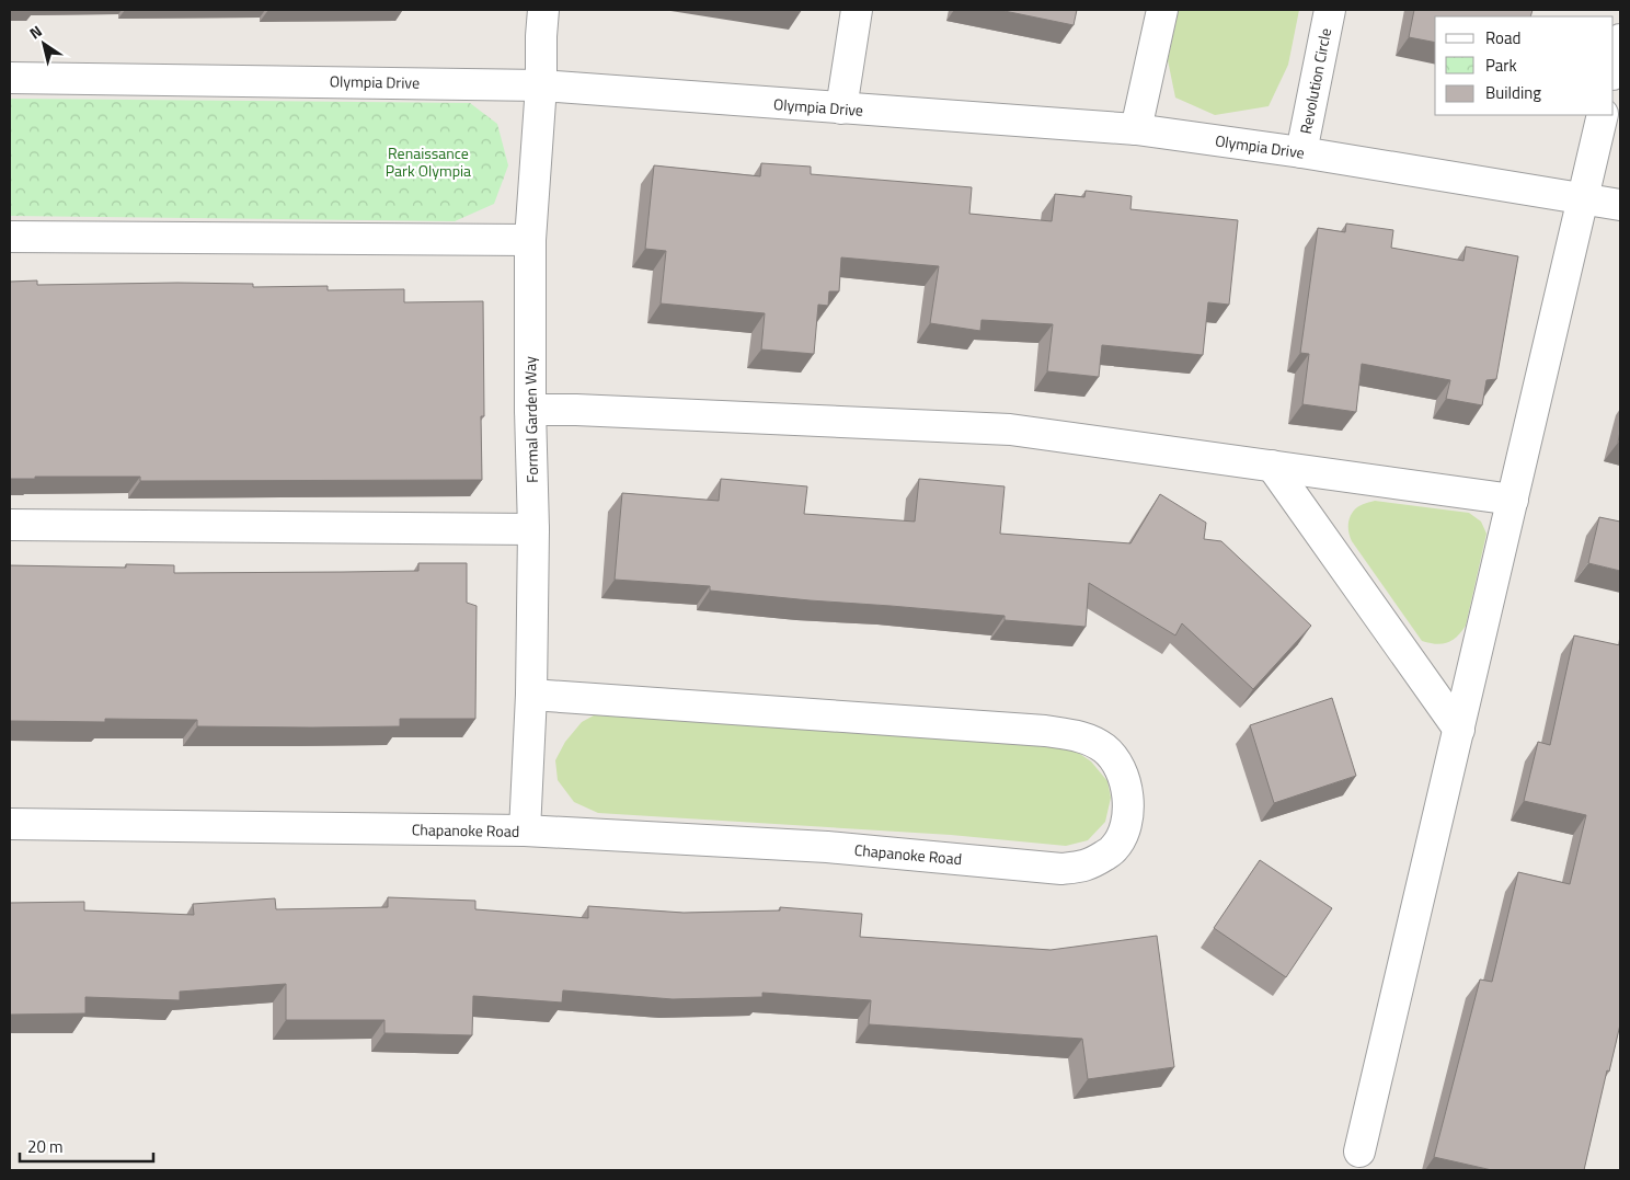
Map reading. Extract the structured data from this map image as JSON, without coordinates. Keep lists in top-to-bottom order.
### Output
{
  "streets": {
    "street": [
      "Revolution Circle",
      "Olympia Drive",
      "Formal Garden Way",
      "Chapanoke Road"
    ]
  },
  "crossings": [
    ["Revolution Circle", "Olympia Drive"],
    ["Olympia Drive", "Formal Garden Way"],
    ["Formal Garden Way", "Chapanoke Road"]
  ],
  "parks": ["Renaissance Park Olympia"],
  "legend": ["Road", "Park", "Building"],
  "scale_bar": "20 m",
  "north": "top left"
}
